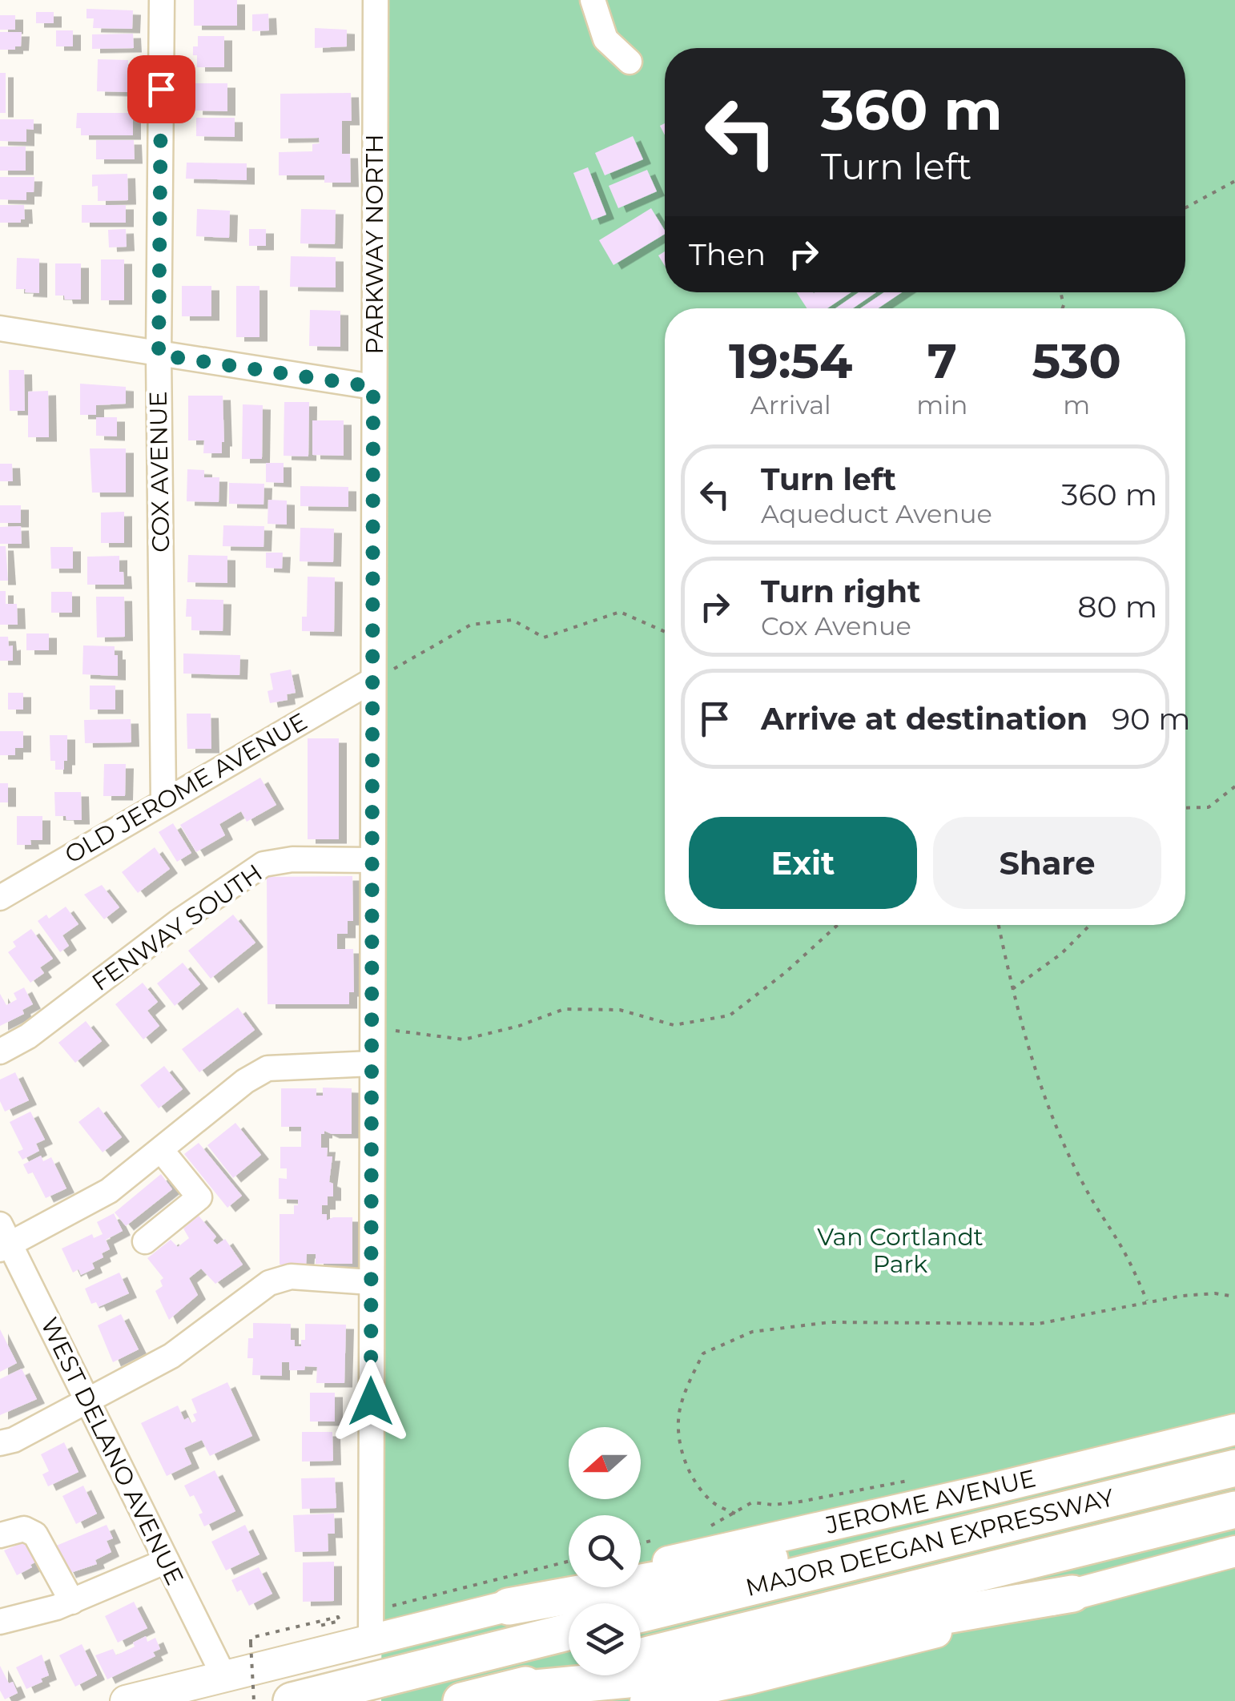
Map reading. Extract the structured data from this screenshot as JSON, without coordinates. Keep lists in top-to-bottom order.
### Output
{
  "streets": {
    "highway": ["MAJOR DEEGAN EXPRESSWAY"],
    "main road": ["JEROME AVENUE"],
    "street": [
      "PARKWAY NORTH",
      "COX AVENUE",
      "OLD JEROME AVENUE",
      "FENWAY SOUTH",
      "WEST DELANO AVENUE"
    ]
  },
  "crossings": [
    ["PARKWAY NORTH", "OLD JEROME AVENUE"],
    ["PARKWAY NORTH", "FENWAY SOUTH"],
    ["PARKWAY NORTH", "JEROME AVENUE"],
    ["COX AVENUE", "OLD JEROME AVENUE"],
    ["WEST DELANO AVENUE", "JEROME AVENUE"]
  ],
  "parks": ["Van Cortlandt Park"],
  "north": "left",
  "page": {
    "turn": ["360 m", "Turn left"],
    "then": "Then",
    "eta": [
      "19:54",
      "Arrival",
      "7",
      "min",
      "530",
      "m"
    ],
    "list": [
      {
        "name": "Turn left",
        "note": "Aqueduct Avenue",
        "value": "360 m"
      },
      {
        "name": "Turn right",
        "note": "Cox Avenue",
        "value": "80 m"
      },
      {
        "name": "Arrive at destination",
        "value": "90 m"
      }
    ],
    "buttons": ["Exit", "Share"]
  }
}
